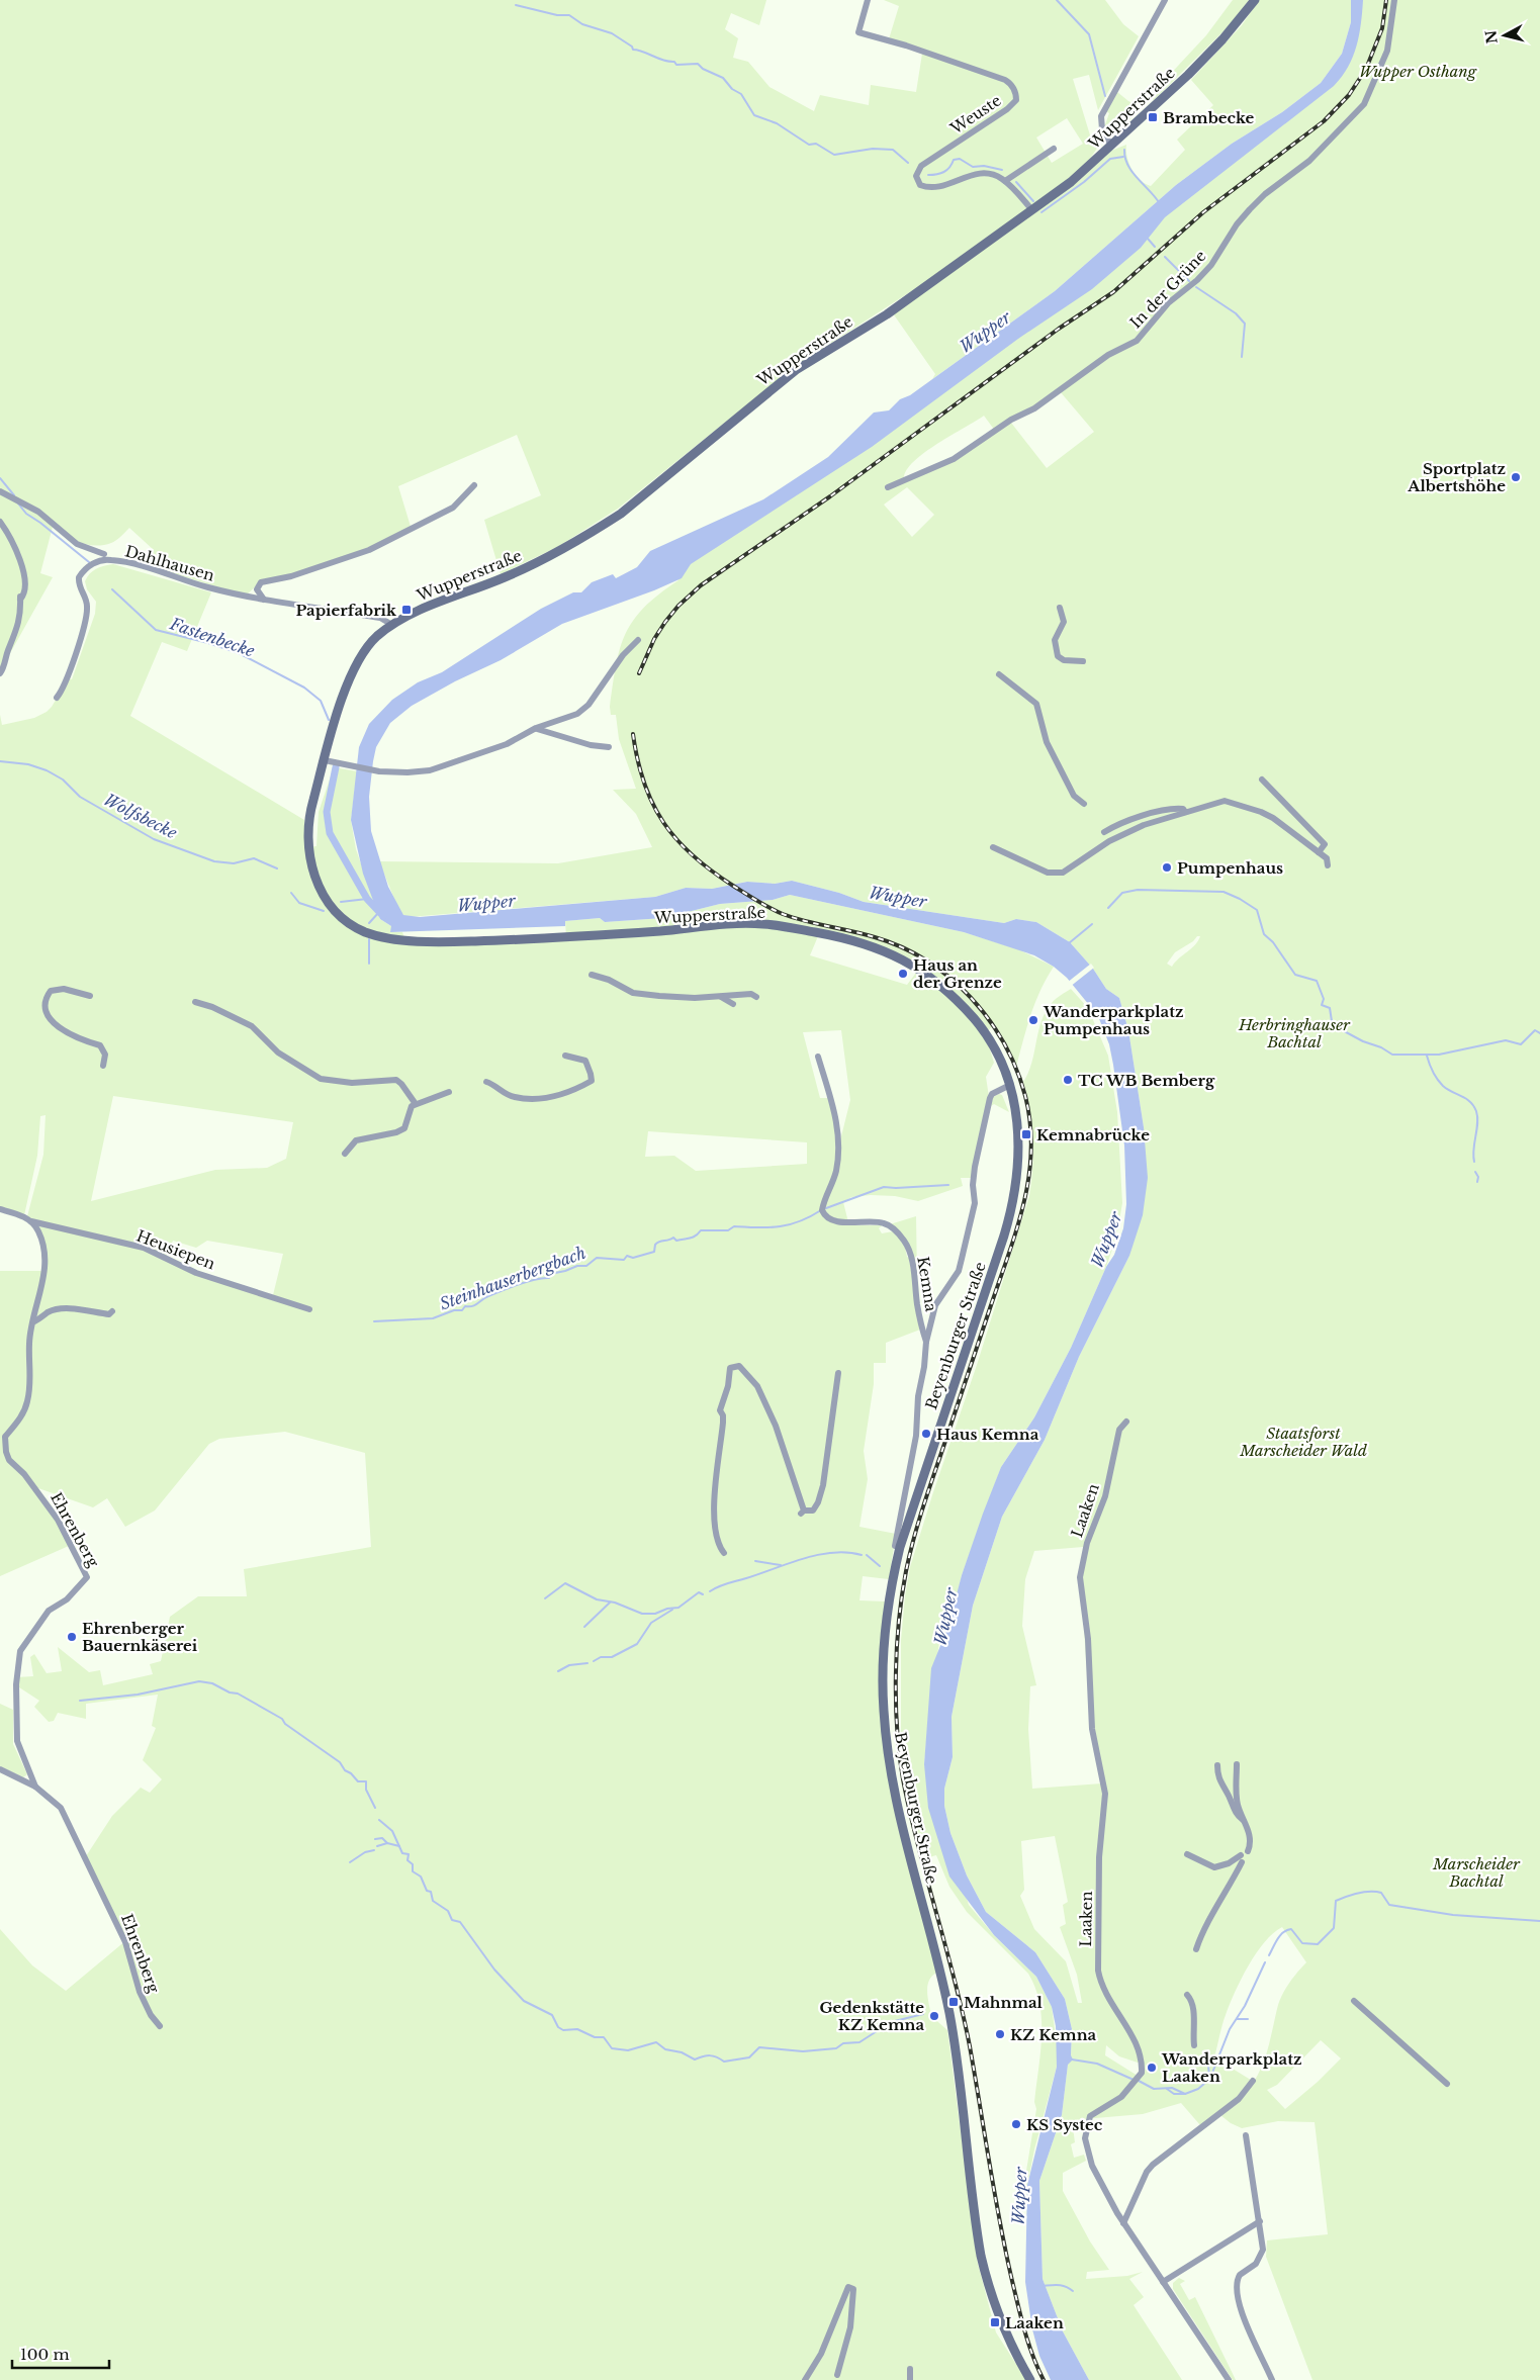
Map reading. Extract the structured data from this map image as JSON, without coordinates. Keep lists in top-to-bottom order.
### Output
{
  "streets": {
    "main road": ["Wupperstraße", "Beyenburger Straße"],
    "street": [
      "Weuste",
      "In der Grüne",
      "Dahlhausen",
      "Heusiepen",
      "Kemna",
      "Laaken",
      "Ehrenberg"
    ]
  },
  "crossings": [
    ["Wupperstraße", "Dahlhausen"],
    ["Wupperstraße", "Beyenburger Straße"],
    ["Heusiepen", "Ehrenberg"],
    ["Kemna", "Beyenburger Straße"]
  ],
  "water": [
    "Wupper",
    "Fastenbecke",
    "Wolfsbecke",
    "Steinhauserbergbach"
  ],
  "parks": [
    "Wupper Osthang",
    "Herbringhauser Bachtal",
    "Staatsforst Marscheider Wald",
    "Marscheider Bachtal"
  ],
  "places": {
    "transit": [
      "Brambecke",
      "Papierfabrik",
      "Kemnabrücke",
      "Mahnmal",
      "Laaken"
    ],
    "other": [
      "Sportplatz Albertshöhe",
      "Pumpenhaus",
      "Haus an der Grenze",
      "Wanderparkplatz Pumpenhaus",
      "TC WB Bemberg",
      "Haus Kemna",
      "Ehrenberger Bauernkäserei",
      "Gedenkstätte KZ Kemna",
      "KZ Kemna",
      "Wanderparkplatz Laaken",
      "KS Systec"
    ]
  },
  "scale_bar": "100 m",
  "north": "left"
}
